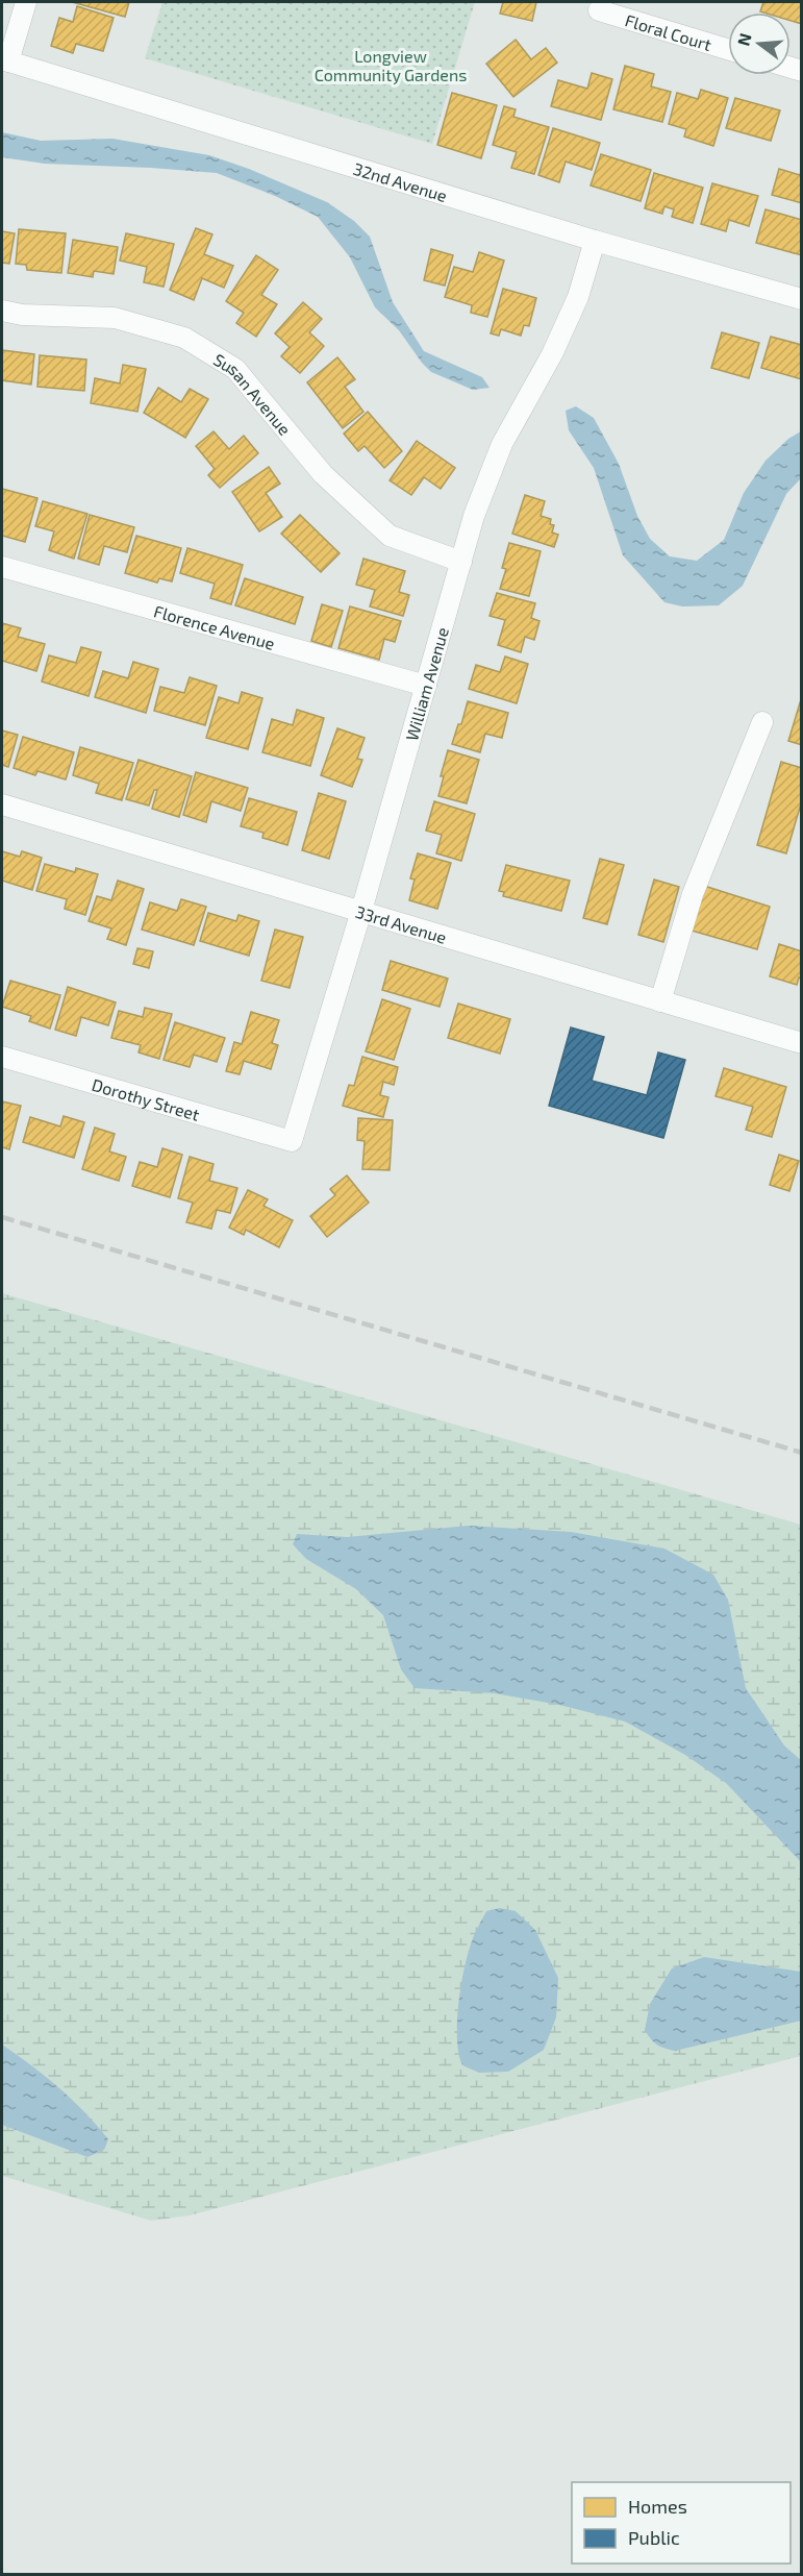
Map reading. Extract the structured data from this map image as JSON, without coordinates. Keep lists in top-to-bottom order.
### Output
{
  "streets": {
    "street": [
      "Floral Court",
      "32nd Avenue",
      "Susan Avenue",
      "Florence Avenue",
      "William Avenue",
      "33rd Avenue",
      "Dorothy Street"
    ]
  },
  "crossings": [
    ["32nd Avenue", "William Avenue"],
    ["Susan Avenue", "William Avenue"],
    ["Florence Avenue", "William Avenue"],
    ["William Avenue", "33rd Avenue"],
    ["William Avenue", "Dorothy Street"]
  ],
  "parks": ["Longview Community Gardens"],
  "legend": ["Homes", "Public"],
  "north": "left"
}
